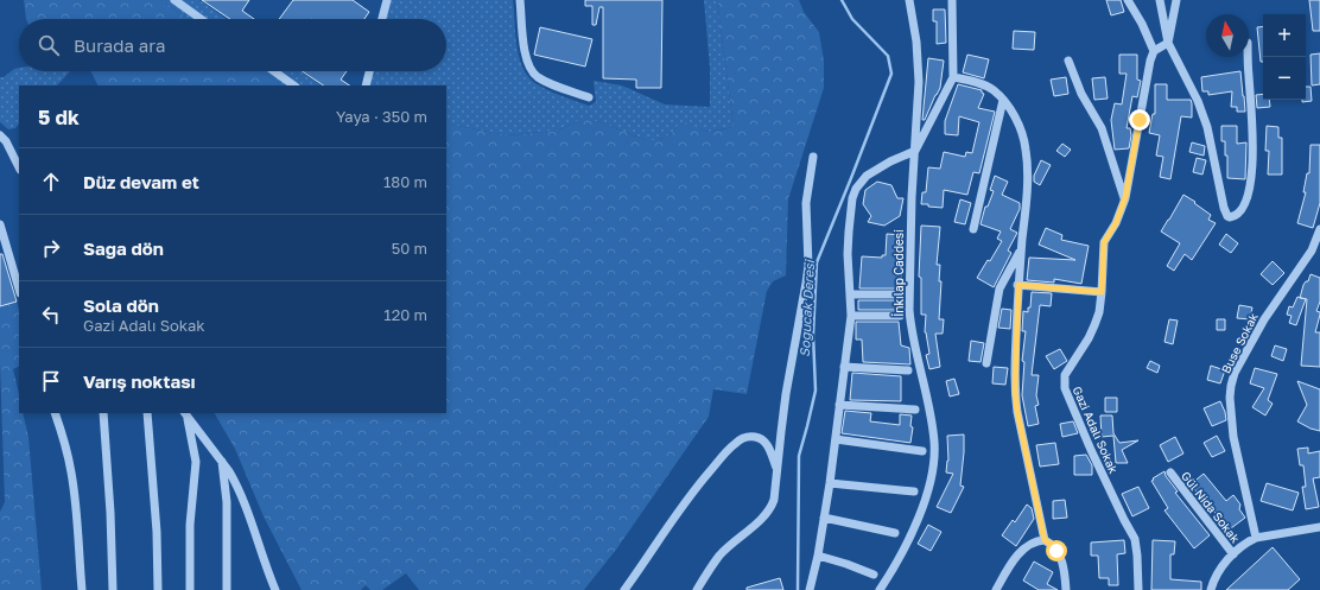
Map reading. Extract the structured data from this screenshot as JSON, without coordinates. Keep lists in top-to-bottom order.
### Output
{
  "streets": {
    "street": [
      "İnkılap Caddesi",
      "Buse Sokak",
      "Gazi Adalı Sokak",
      "Gül Nida Sokak"
    ]
  },
  "water": ["Soğucak Deresi"],
  "north": "top",
  "page": {
    "map_buttons": ["+", "−"],
    "search": "Burada ara",
    "heading": ["5 dk", "Yaya · 350 m"],
    "list": [
      ["Düz devam et", "180 m"],
      ["Sağa dön", "50 m"],
      ["Sola dön", "Gazi Adalı Sokak", "120 m"],
      "Varış noktası"
    ]
  }
}
